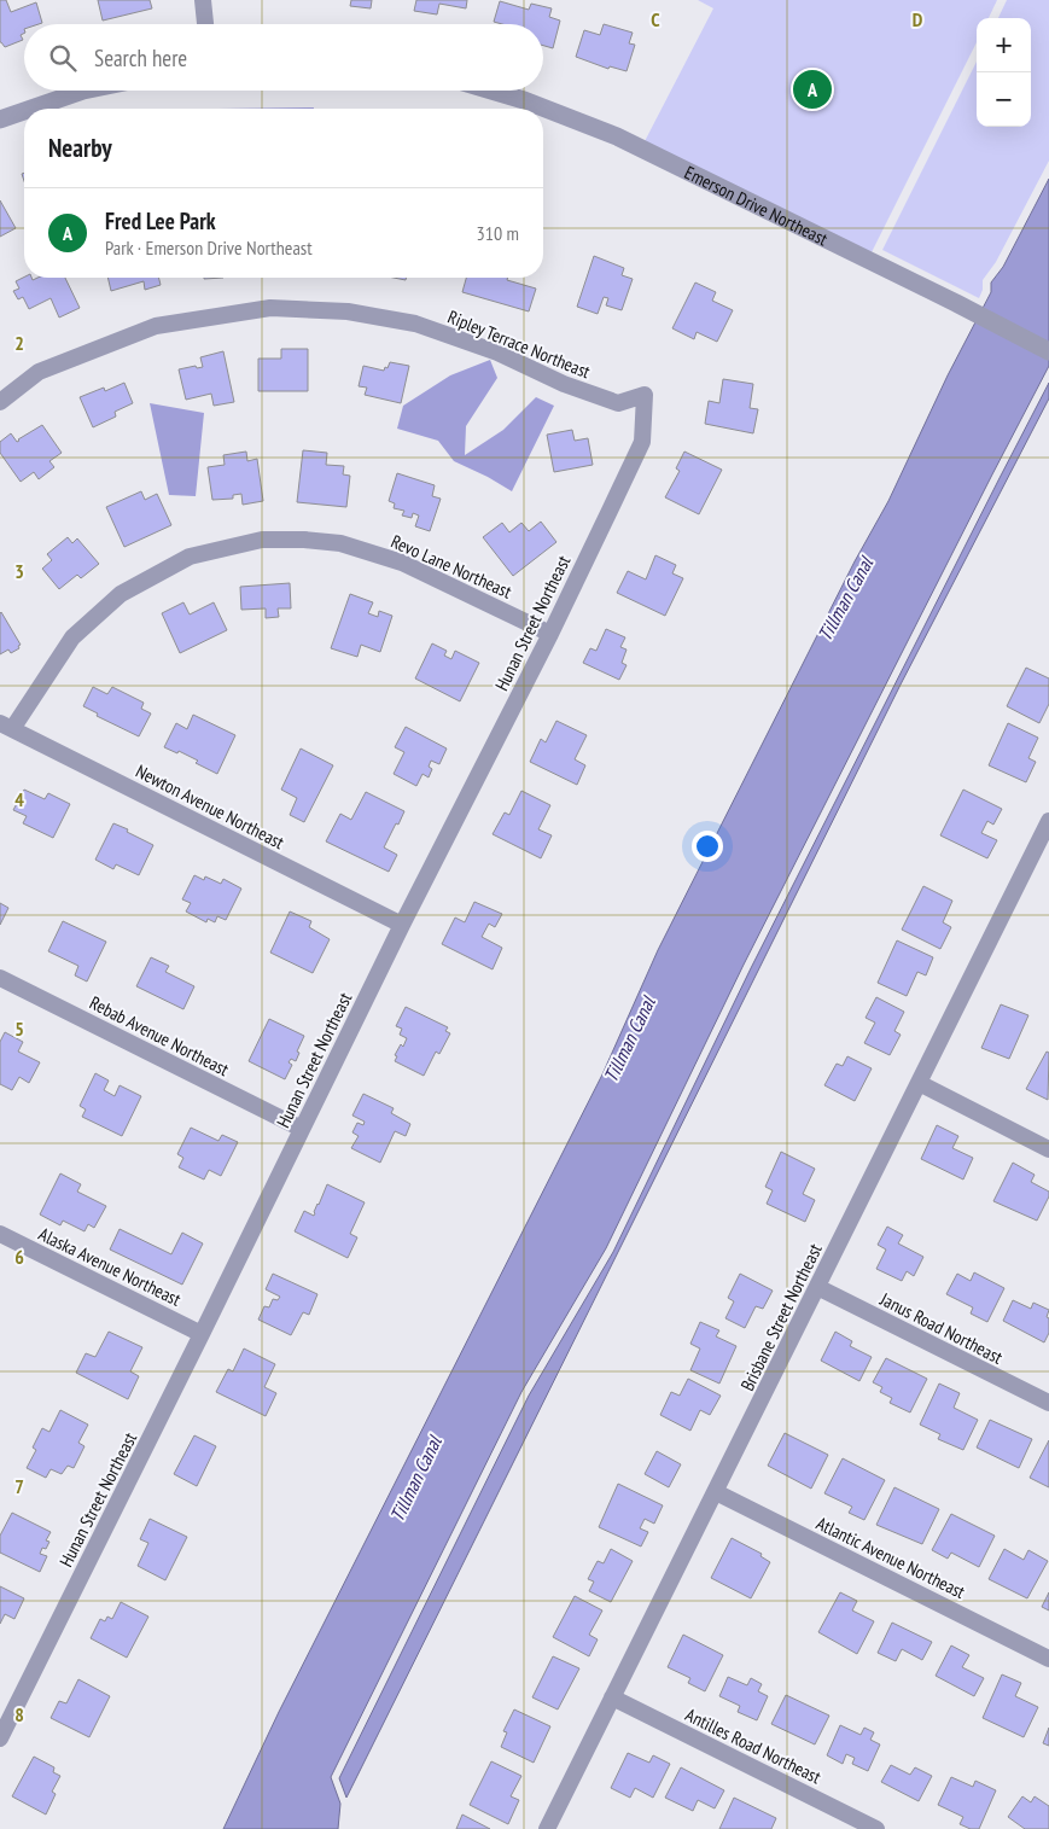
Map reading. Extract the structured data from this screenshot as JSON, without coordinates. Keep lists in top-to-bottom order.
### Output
{
  "streets": {
    "street": [
      "Emerson Drive Northeast",
      "Ripley Terrace Northeast",
      "Revo Lane Northeast",
      "Hunan Street Northeast",
      "Newton Avenue Northeast",
      "Rebab Avenue Northeast",
      "Alaska Avenue Northeast",
      "Brisbane Street Northeast",
      "Janus Road Northeast",
      "Atlantic Avenue Northeast",
      "Antilles Road Northeast"
    ]
  },
  "crossings": [
    ["Ripley Terrace Northeast", "Hunan Street Northeast"],
    ["Revo Lane Northeast", "Hunan Street Northeast"],
    ["Revo Lane Northeast", "Newton Avenue Northeast"],
    ["Hunan Street Northeast", "Newton Avenue Northeast"],
    ["Hunan Street Northeast", "Rebab Avenue Northeast"],
    ["Hunan Street Northeast", "Alaska Avenue Northeast"],
    ["Brisbane Street Northeast", "Janus Road Northeast"],
    ["Brisbane Street Northeast", "Atlantic Avenue Northeast"],
    ["Brisbane Street Northeast", "Antilles Road Northeast"]
  ],
  "water": ["Tillman Canal"],
  "page": {
    "map_buttons": ["+", "−"],
    "search": "Search here",
    "pins": "A",
    "heading": "Nearby",
    "list": [
      {
        "mark": "A",
        "name": "Fred Lee Park",
        "note": "Park · Emerson Drive Northeast",
        "value": "310 m"
      }
    ]
  },
  "grid": {
    "columns": ["C", "D"],
    "rows": [
      "2",
      "3",
      "4",
      "5",
      "6",
      "7",
      "8"
    ]
  }
}
